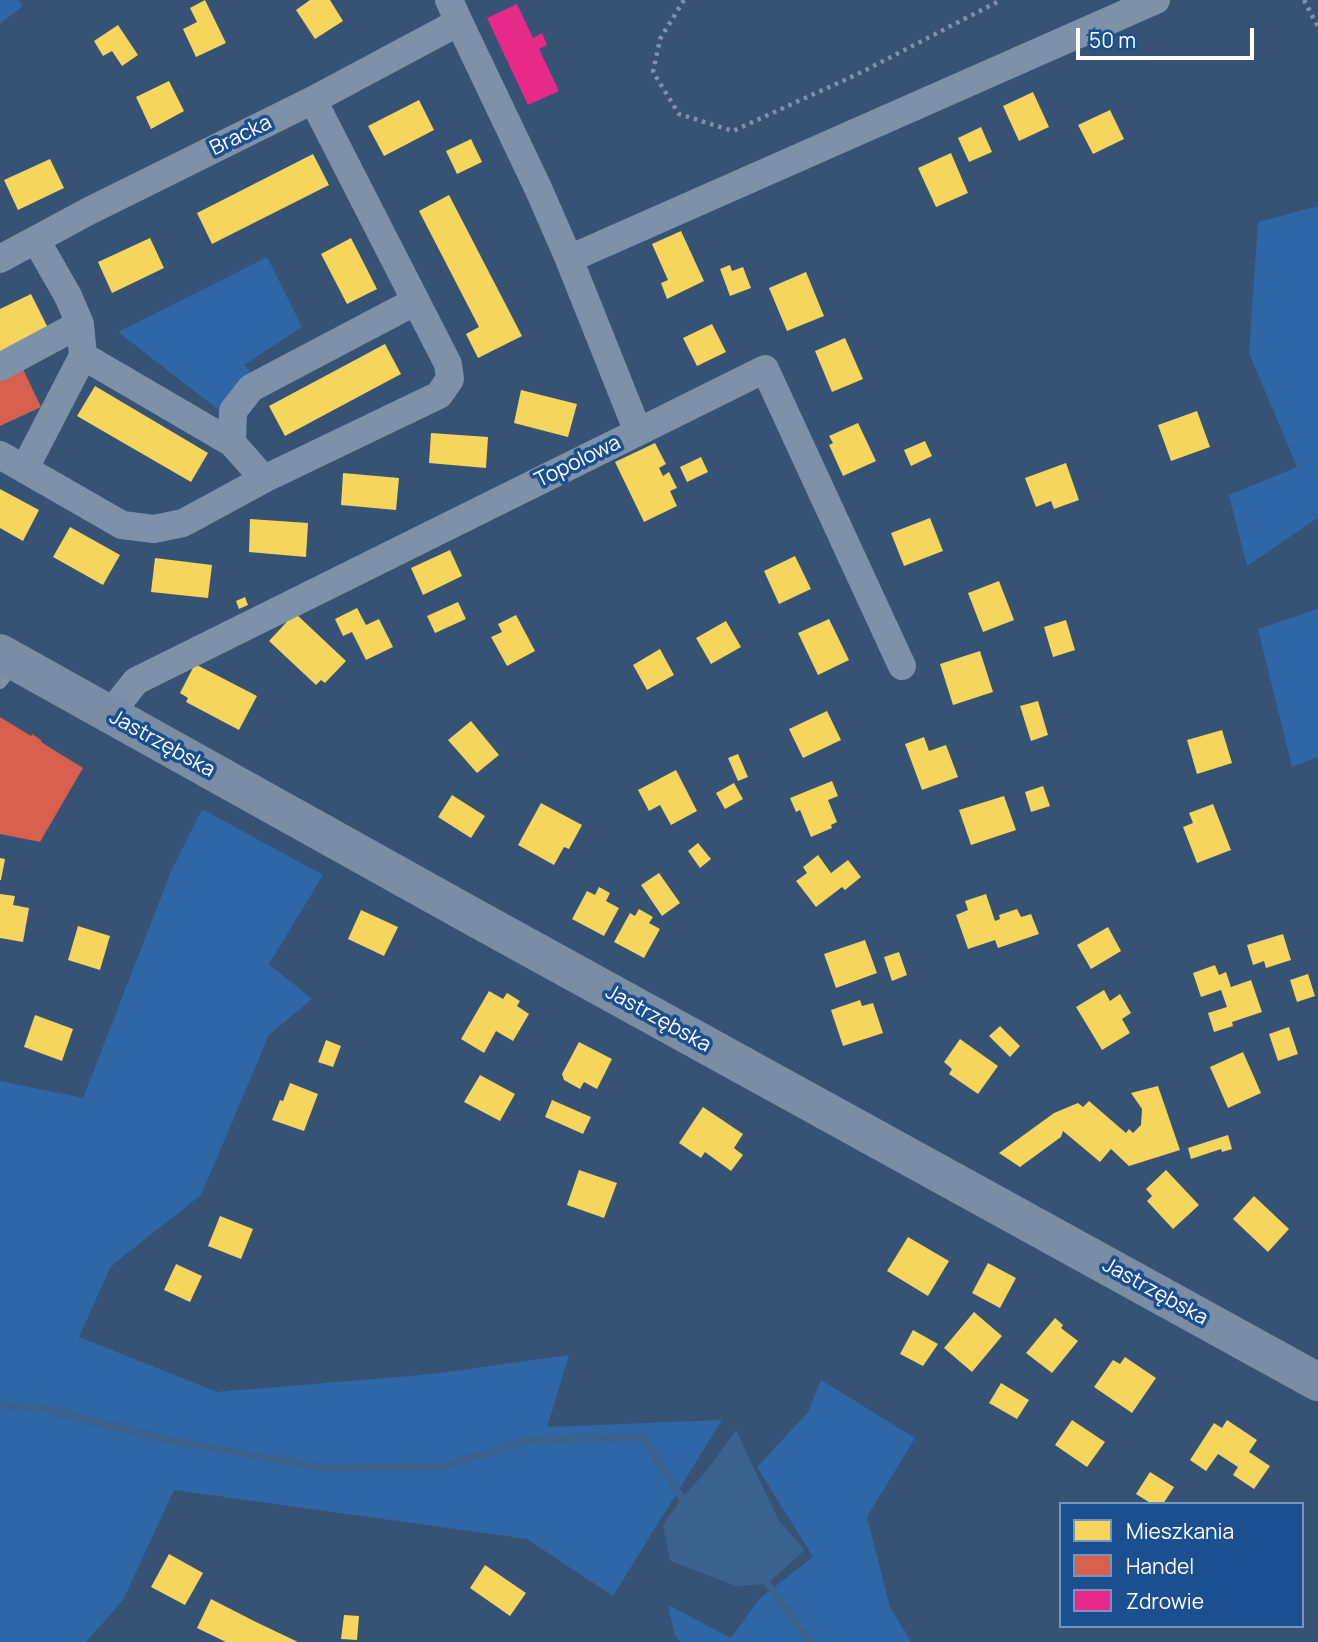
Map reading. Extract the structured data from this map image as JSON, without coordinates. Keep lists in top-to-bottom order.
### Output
{
  "streets": {
    "main road": ["Jastrzębska"],
    "street": ["Bracka", "Topolowa"]
  },
  "crossings": [
    ["Topolowa", "Jastrzębska"]
  ],
  "legend": ["Mieszkania", "Handel", "Zdrowie"],
  "scale_bar": "50 m"
}
